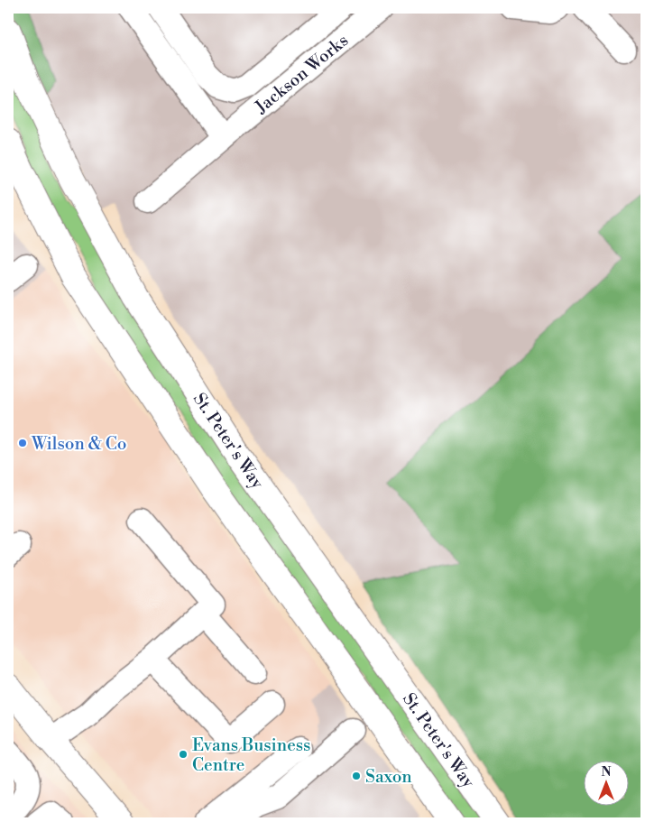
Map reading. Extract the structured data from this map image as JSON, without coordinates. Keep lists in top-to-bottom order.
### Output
{
  "streets": {
    "main road": ["St. Peter's Way"],
    "street": ["Jackson Works"]
  },
  "places": ["Wilson & Co", "Evans Business Centre", "Saxon"],
  "north": "top"
}
